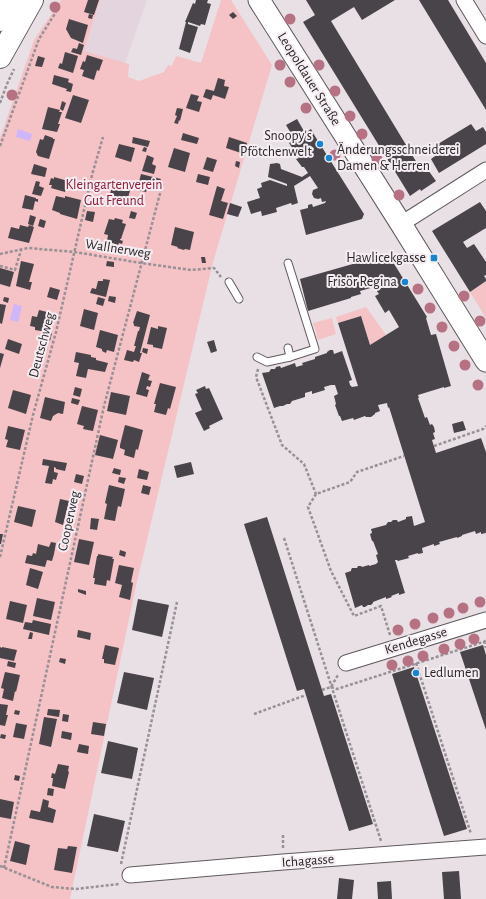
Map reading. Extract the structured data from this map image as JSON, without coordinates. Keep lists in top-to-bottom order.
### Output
{
  "streets": {
    "main road": ["Leopoldauer Straße"],
    "street": ["Kendegasse", "Ichagasse"],
    "path": ["Wallnerweg", "Deutschweg", "Cooperweg"]
  },
  "crossings": [
    ["Wallnerweg", "Deutschweg"],
    ["Wallnerweg", "Cooperweg"]
  ],
  "parks": ["Kleingartenverein Gut Freund"],
  "places": {
    "other": [
      "Snoopy's Pfötchenwelt",
      "Änderungsschneiderei Damen & Herren",
      "Frisör Regina",
      "Ledlumen"
    ],
    "transit": ["Hawlicekgasse"]
  }
}
